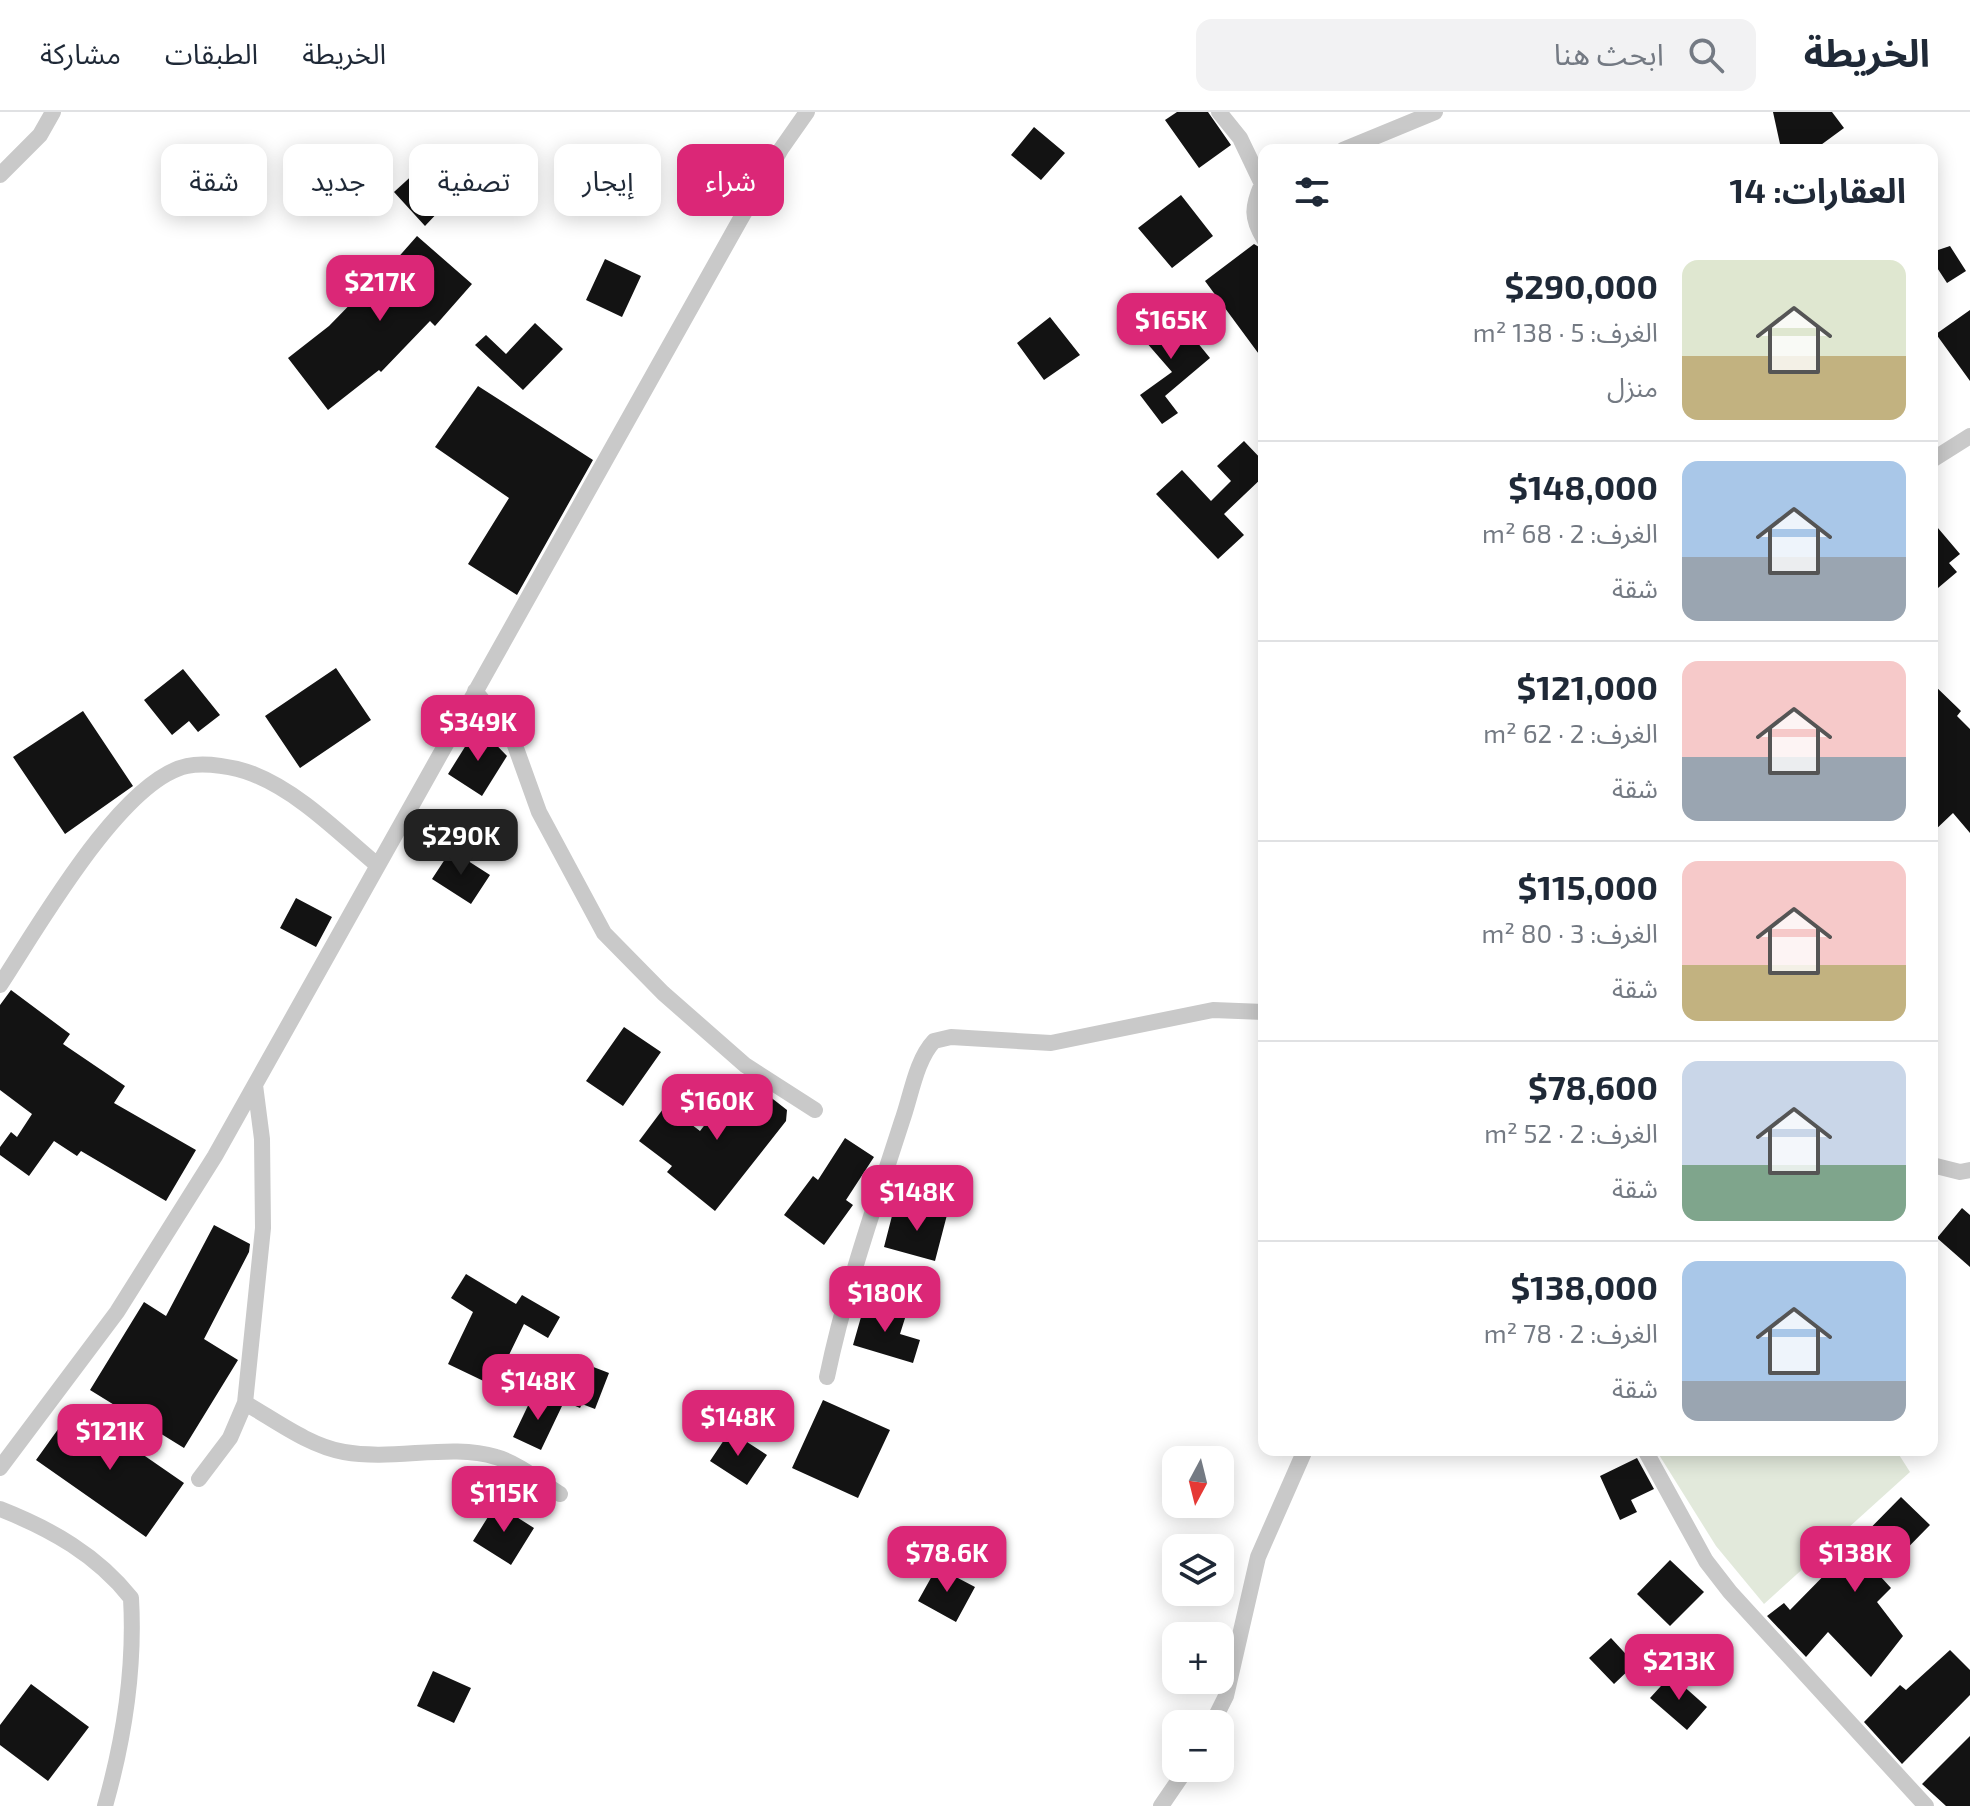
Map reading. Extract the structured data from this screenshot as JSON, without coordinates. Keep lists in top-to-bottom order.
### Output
{
  "north": "bottom",
  "page": {
    "header": "الخريطة",
    "search": "ابحث هنا",
    "nav": ["الخريطة", "الطبقات", "مشاركة"],
    "chip": [
      "شراء",
      "إيجار",
      "تصفية",
      "جديد",
      "شقة"
    ],
    "heading": "العقارات: 14",
    "list": [
      {
        "name": "$290,000",
        "note": "الغرف: 5 · 138 m² · منزل"
      },
      {
        "name": "$148,000",
        "note": "الغرف: 2 · 68 m² · شقة"
      },
      {
        "name": "$121,000",
        "note": "الغرف: 2 · 62 m² · شقة"
      },
      {
        "name": "$115,000",
        "note": "الغرف: 3 · 80 m² · شقة"
      },
      {
        "name": "$78,600",
        "note": "الغرف: 2 · 52 m² · شقة"
      },
      {
        "name": "$138,000",
        "note": "الغرف: 2 · 78 m² · شقة"
      }
    ],
    "price": [
      "$217K",
      "$165K",
      "$349K",
      "$290K",
      "$160K",
      "$148K",
      "$180K",
      "$148K",
      "$148K",
      "$121K",
      "$115K",
      "$78.6K",
      "$138K",
      "$213K"
    ],
    "map_buttons": ["+", "−"]
  }
}
